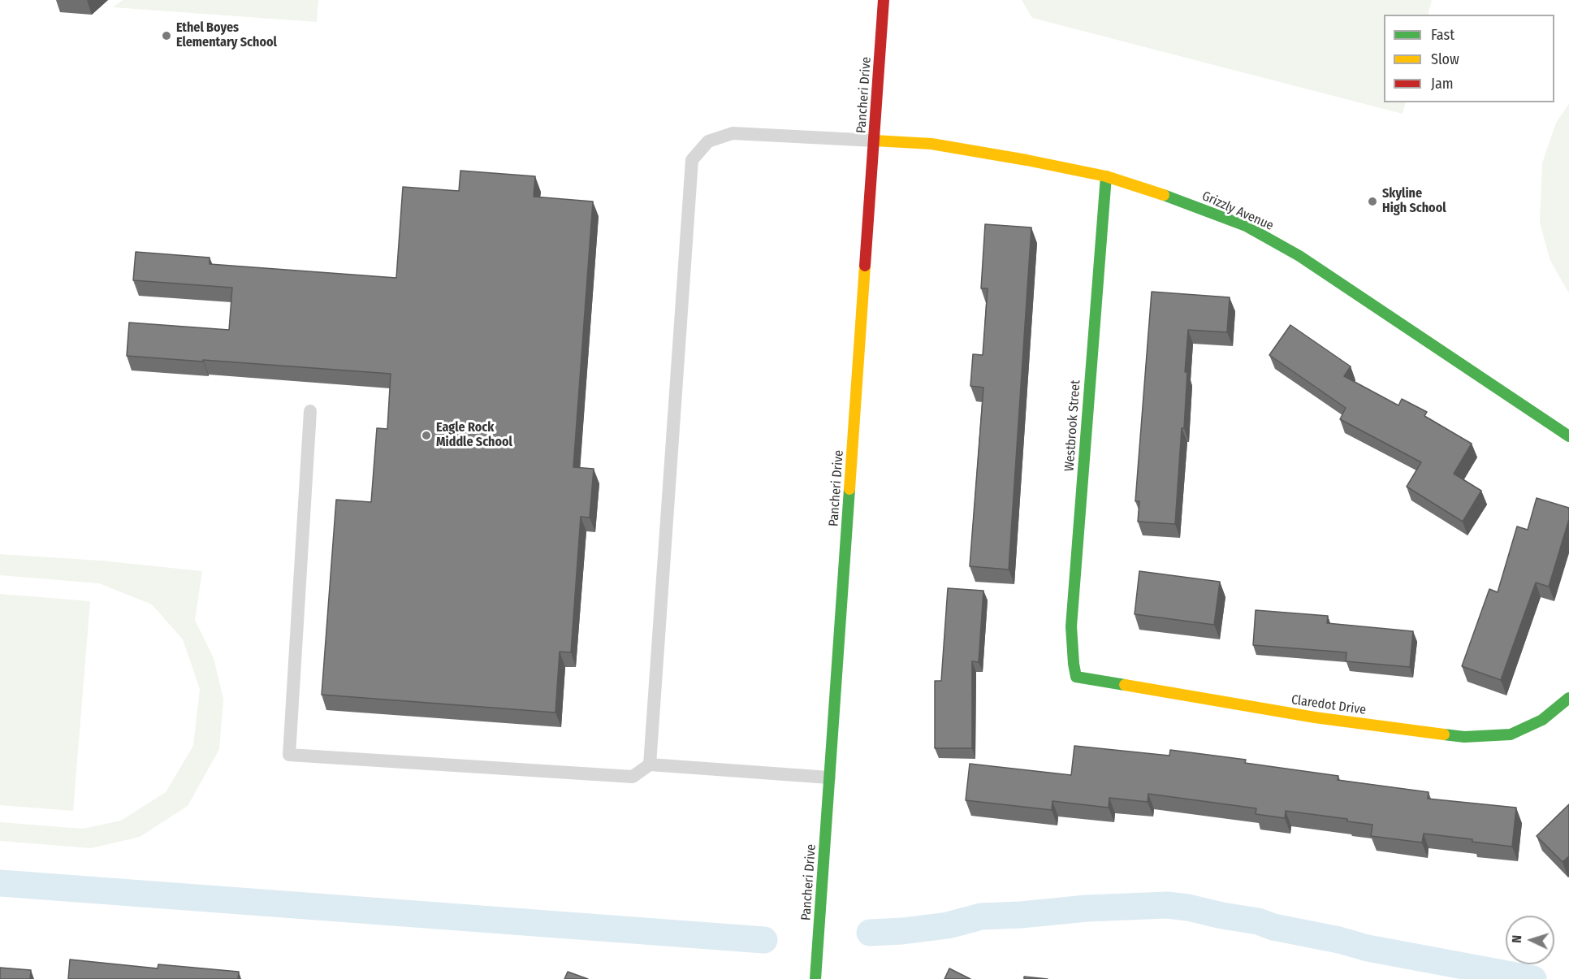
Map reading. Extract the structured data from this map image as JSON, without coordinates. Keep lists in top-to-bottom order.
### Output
{
  "streets": {
    "street": [
      "Pancheri Drive",
      "Grizzly Avenue",
      "Westbrook Street",
      "Claredot Drive"
    ]
  },
  "crossings": [
    ["Pancheri Drive", "Grizzly Avenue"],
    ["Grizzly Avenue", "Westbrook Street"],
    ["Westbrook Street", "Claredot Drive"]
  ],
  "places": ["Ethel Boyes Elementary School", "Skyline High School", "Eagle Rock Middle School"],
  "legend": ["Fast", "Slow", "Jam"],
  "north": "left"
}
